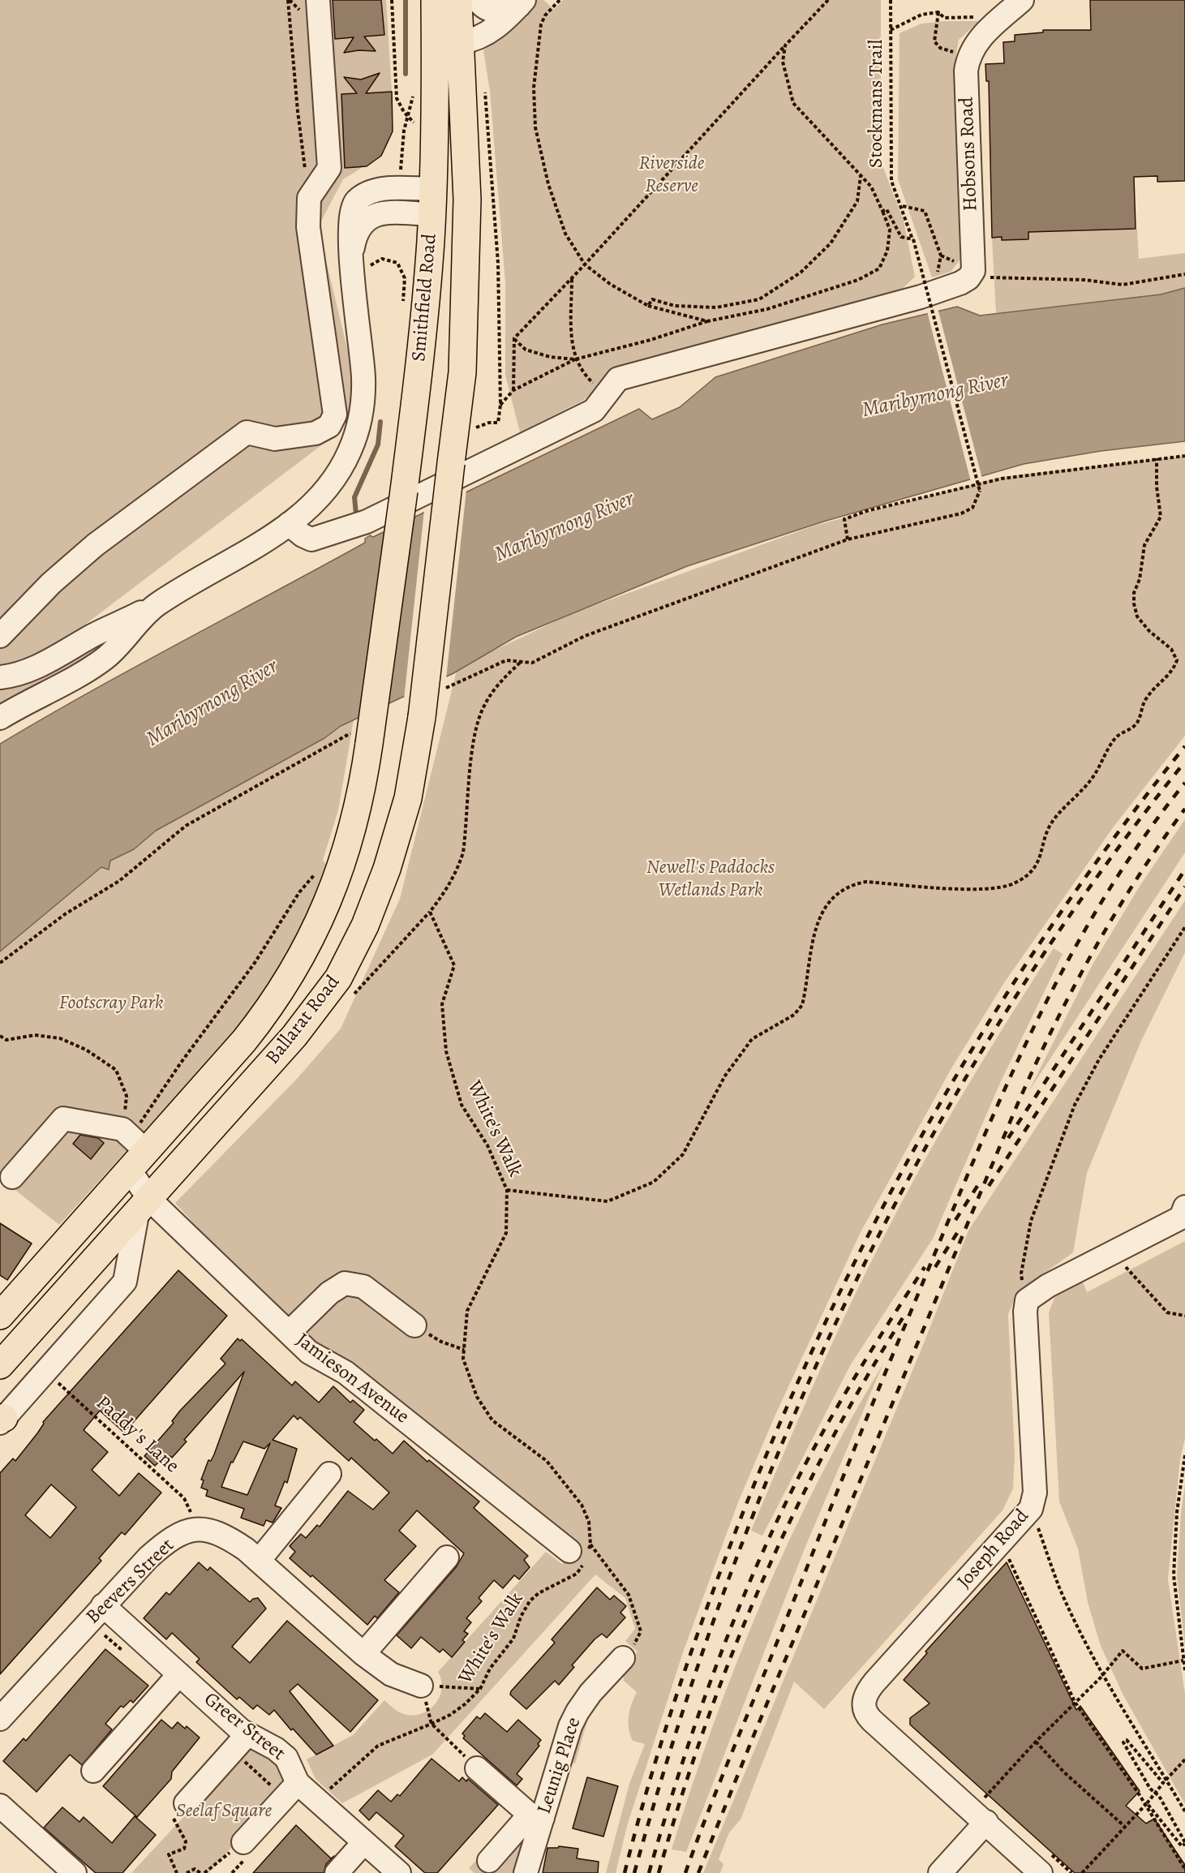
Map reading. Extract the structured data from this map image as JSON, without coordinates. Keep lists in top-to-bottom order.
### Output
{
  "streets": {
    "highway": ["Smithfield Road", "Ballarat Road"],
    "street": [
      "Hobsons Road",
      "Jamieson Avenue",
      "Joseph Road",
      "Beevers Street",
      "Greer Street",
      "Leunig Place"
    ],
    "path": ["Stockmans Trail", "White's Walk", "Paddy's Lane"]
  },
  "crossings": [
    ["Smithfield Road", "Ballarat Road"],
    ["Ballarat Road", "Jamieson Avenue"],
    ["White's Walk", "Jamieson Avenue"],
    ["White's Walk", "Greer Street"],
    ["Paddy's Lane", "Beevers Street"],
    ["Beevers Street", "Greer Street"]
  ],
  "water": ["Maribyrnong River"],
  "parks": [
    "Riverside Reserve",
    "Newell's Paddocks Wetlands Park",
    "Footscray Park",
    "Seelaf Square"
  ]
}
